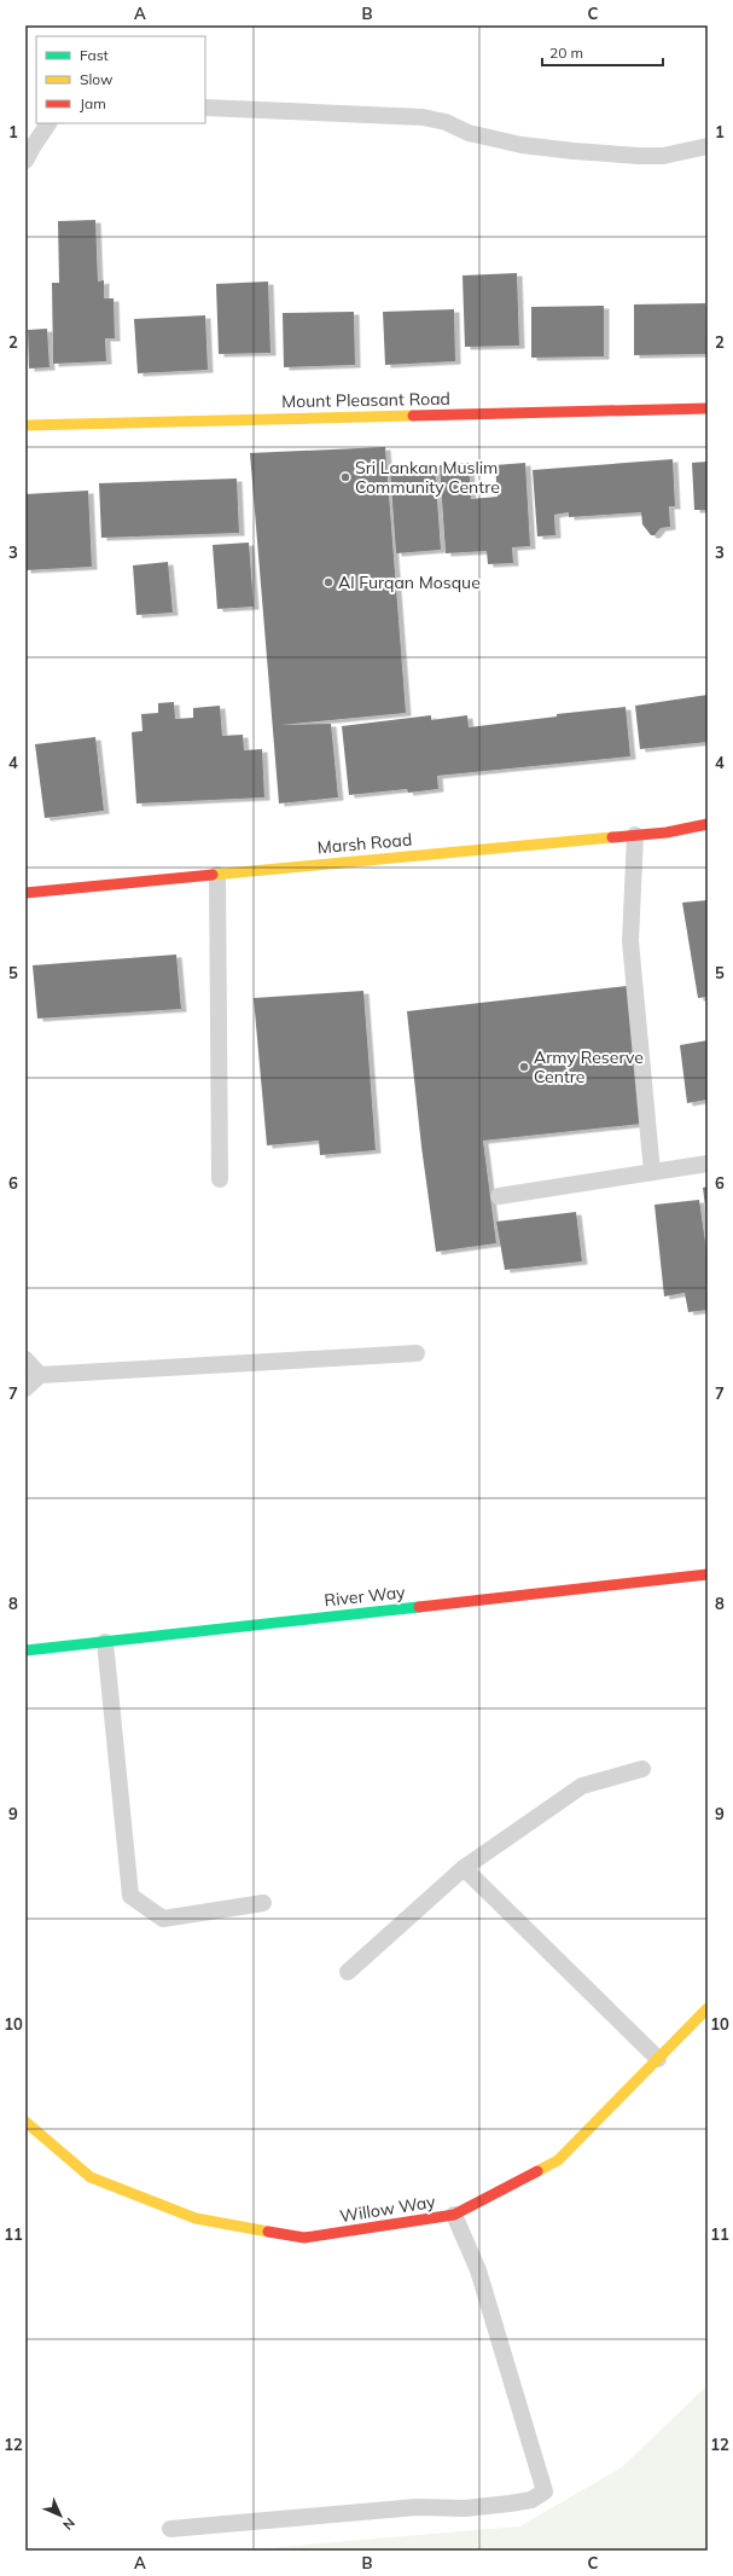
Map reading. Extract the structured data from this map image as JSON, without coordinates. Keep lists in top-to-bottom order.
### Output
{
  "streets": {
    "street": [
      "Mount Pleasant Road",
      "Marsh Road",
      "River Way",
      "Willow Way"
    ]
  },
  "places": ["Sri Lankan Muslim Community Centre", "Al Furqan Mosque", "Army Reserve Centre"],
  "legend": ["Fast", "Slow", "Jam"],
  "scale_bar": "20 m",
  "north": "bottom right",
  "grid": {
    "columns": ["A", "B", "C"],
    "rows": [
      "1",
      "2",
      "3",
      "4",
      "5",
      "6",
      "7",
      "8",
      "9",
      "10",
      "11",
      "12"
    ]
  }
}
